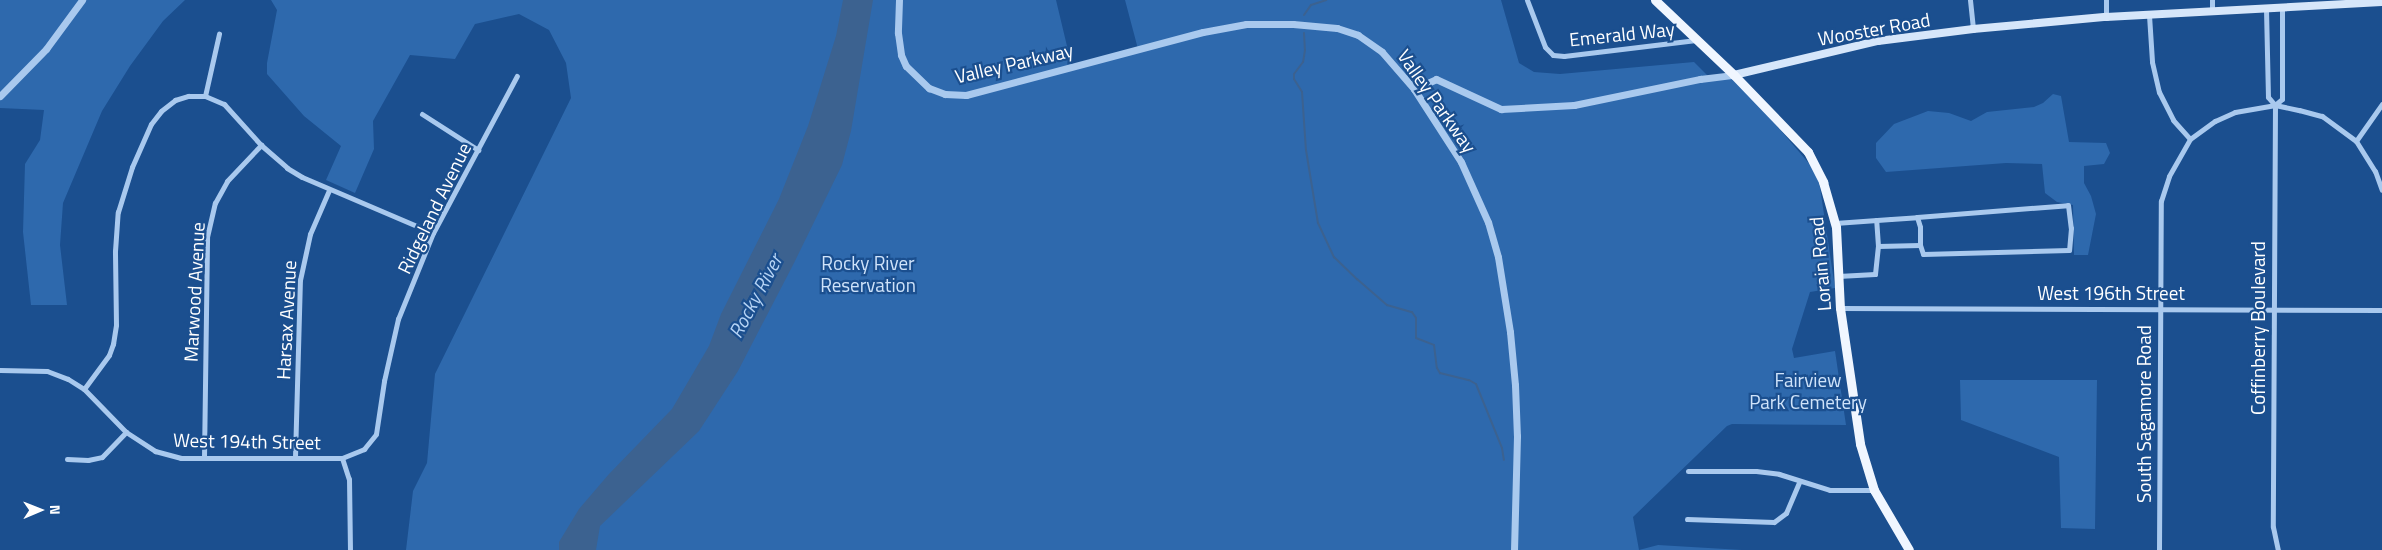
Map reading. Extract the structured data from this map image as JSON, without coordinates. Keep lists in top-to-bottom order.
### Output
{
  "streets": {
    "main road": ["Wooster Road", "Lorain Road"],
    "street": [
      "Emerald Way",
      "Valley Parkway",
      "Ridgeland Avenue",
      "Marwood Avenue",
      "West 196th Street",
      "Harsax Avenue",
      "Coffinberry Boulevard",
      "South Sagamore Road",
      "West 194th Street"
    ]
  },
  "crossings": [
    ["Wooster Road", "Valley Parkway"],
    ["Wooster Road", "Lorain Road"],
    ["Wooster Road", "Coffinberry Boulevard"],
    ["Emerald Way", "Lorain Road"],
    ["Ridgeland Avenue", "West 194th Street"],
    ["Lorain Road", "West 196th Street"],
    ["Marwood Avenue", "West 194th Street"],
    ["West 196th Street", "Coffinberry Boulevard"],
    ["West 196th Street", "South Sagamore Road"],
    ["Harsax Avenue", "West 194th Street"],
    ["Coffinberry Boulevard", "South Sagamore Road"]
  ],
  "water": ["Rocky River"],
  "parks": ["Rocky River Reservation", "Fairview Park Cemetery"],
  "north": "right"
}
